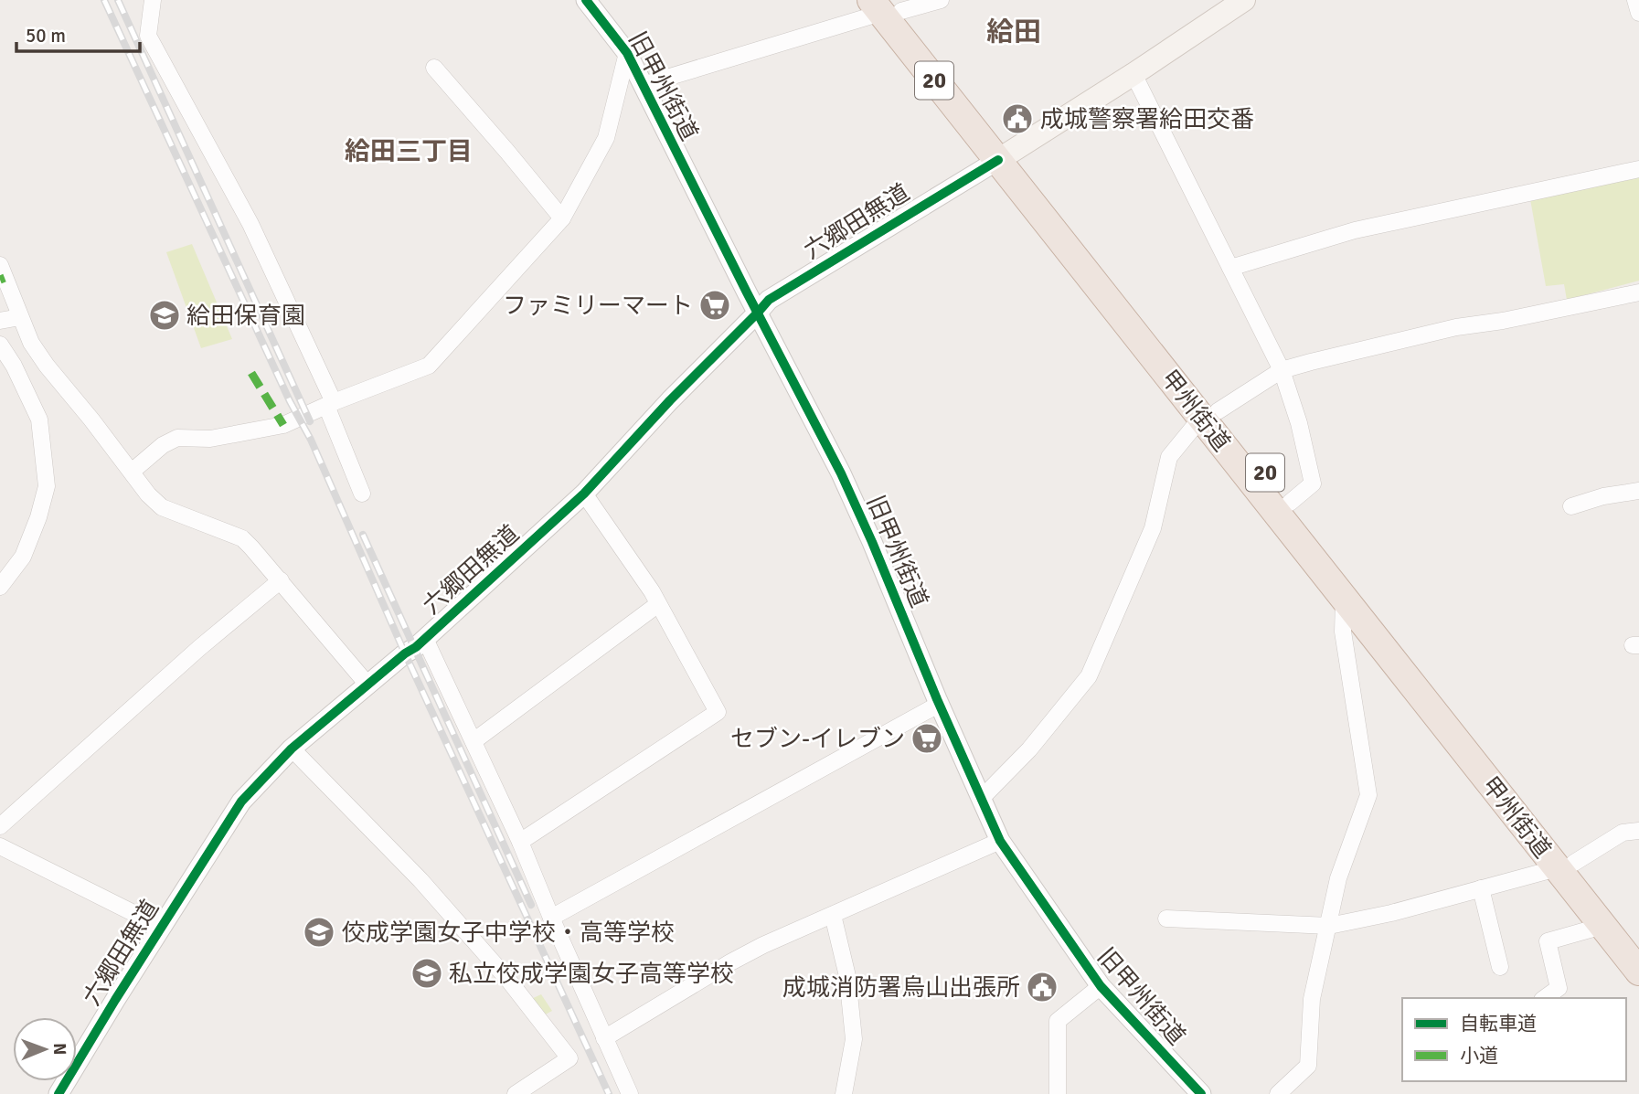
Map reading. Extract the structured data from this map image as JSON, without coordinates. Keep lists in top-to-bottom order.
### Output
{
  "streets": {
    "highway": ["20", "甲州街道"],
    "street": ["旧甲州街道", "六郷田無道"]
  },
  "crossings": [
    ["旧甲州街道", "六郷田無道"],
    ["六郷田無道", "甲州街道"]
  ],
  "districts": ["給田", "給田三丁目"],
  "places": {
    "public building": ["成城警察署給田交番", "成城消防署烏山出張所"],
    "supermarket": ["ファミリーマート", "セブン-イレブン"],
    "school or university": ["給田保育園", "佼成学園女子中学校・高等学校", "私立佼成学園女子高等学校"]
  },
  "legend": ["自転車道", "小道"],
  "scale_bar": "50 m",
  "north": "right"
}
